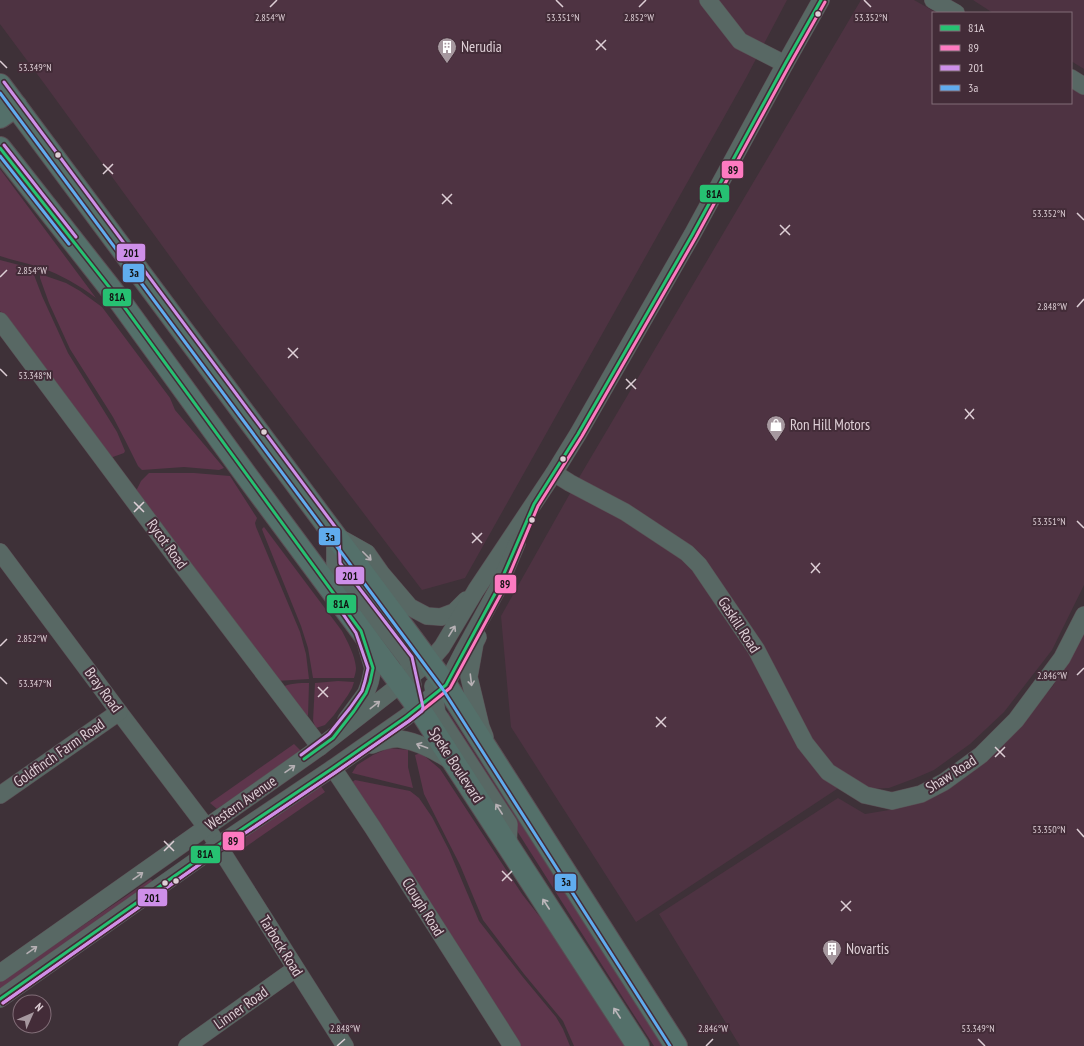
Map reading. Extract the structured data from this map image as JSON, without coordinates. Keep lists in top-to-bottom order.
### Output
{
  "streets": {
    "highway": ["Speke Boulevard"],
    "street": [
      "Rycot Road",
      "Gaskill Road",
      "Bray Road",
      "Goldfinch Farm Road",
      "Shaw Road",
      "Western Avenue",
      "Clough Road",
      "Tarbock Road",
      "Linner Road"
    ]
  },
  "crossings": [
    ["Rycot Road", "Western Avenue"],
    ["Gaskill Road", "Shaw Road"],
    ["Bray Road", "Goldfinch Farm Road"],
    ["Bray Road", "Western Avenue"],
    ["Bray Road", "Tarbock Road"],
    ["Speke Boulevard", "Western Avenue"],
    ["Western Avenue", "Clough Road"],
    ["Western Avenue", "Tarbock Road"],
    ["Tarbock Road", "Linner Road"]
  ],
  "places": {
    "building": ["Nerudia", "Novartis"],
    "shop": ["Ron Hill Motors"]
  },
  "lines": [
    "transit line 81A",
    "transit line 89",
    "transit line 201",
    "transit line 3a"
  ],
  "legend": [
    "81A",
    "89",
    "201",
    "3a"
  ],
  "north": "top right",
  "coordinates": [
    "2.854°W",
    "53.351°N",
    "2.852°W",
    "53.352°N",
    "53.349°N",
    "2.848°W",
    "53.348°N",
    "2.846°W",
    "53.347°N",
    "53.350°N"
  ]
}
